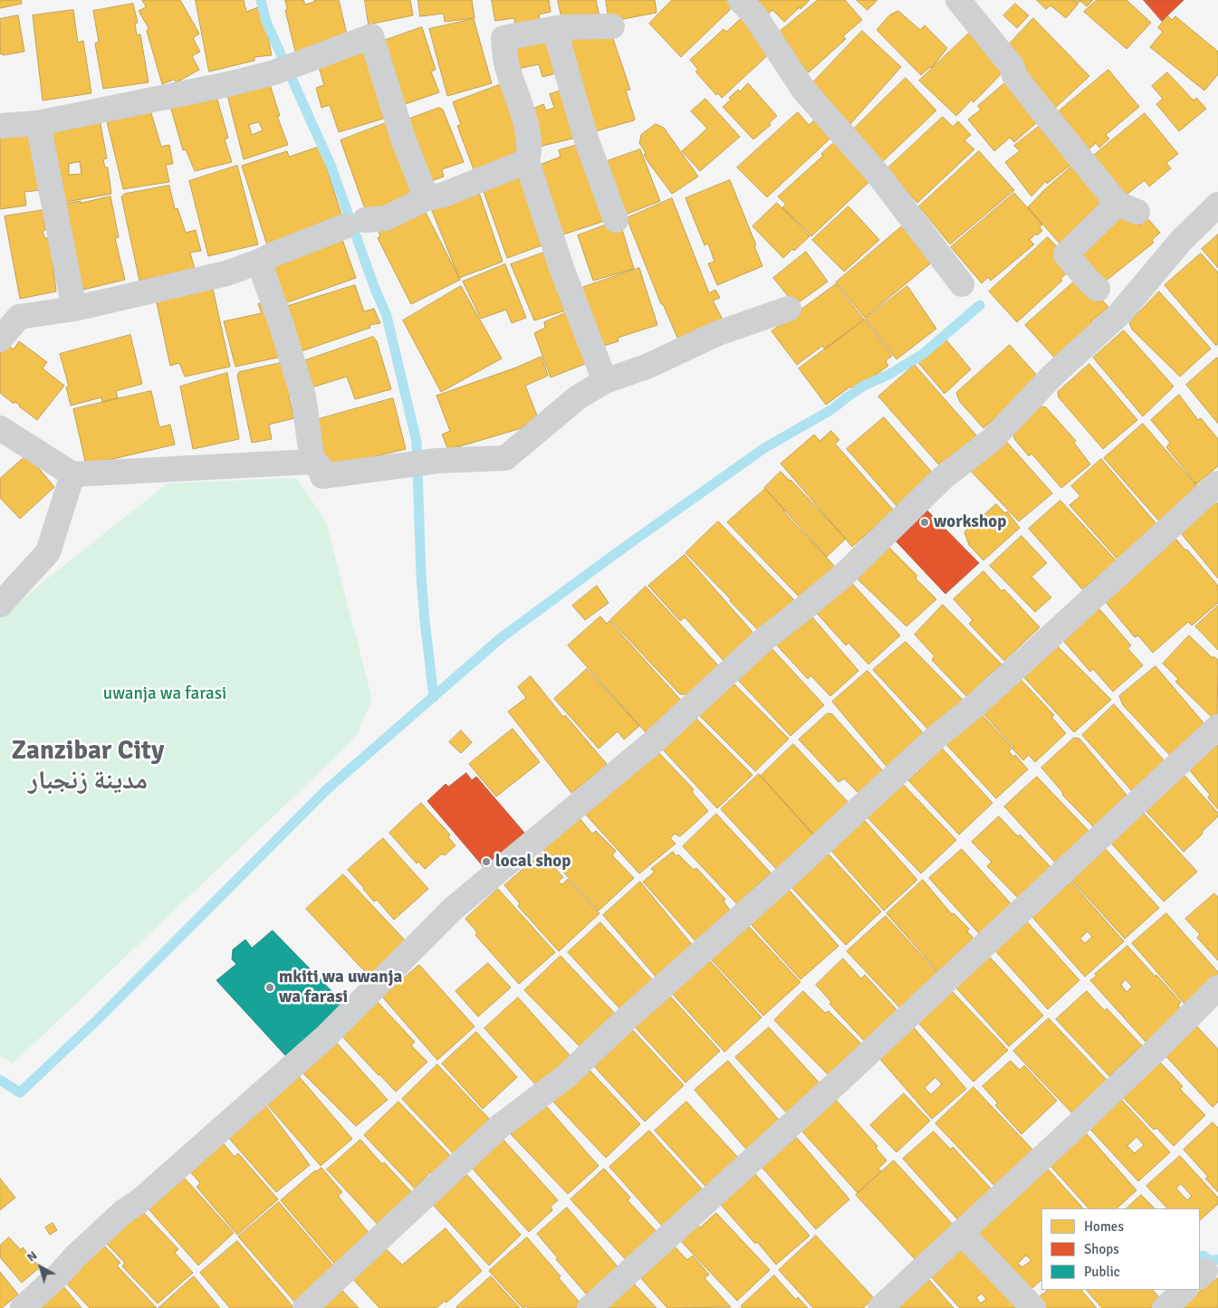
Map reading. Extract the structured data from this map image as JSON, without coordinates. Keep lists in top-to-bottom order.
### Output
{
  "districts": ["Zanzibar City مدينة زنجبار"],
  "parks": ["uwanja wa farasi"],
  "places": ["workshop", "local shop", "mkiti wa uwanja wa farasi"],
  "legend": ["Homes", "Shops", "Public"],
  "north": "top left"
}
